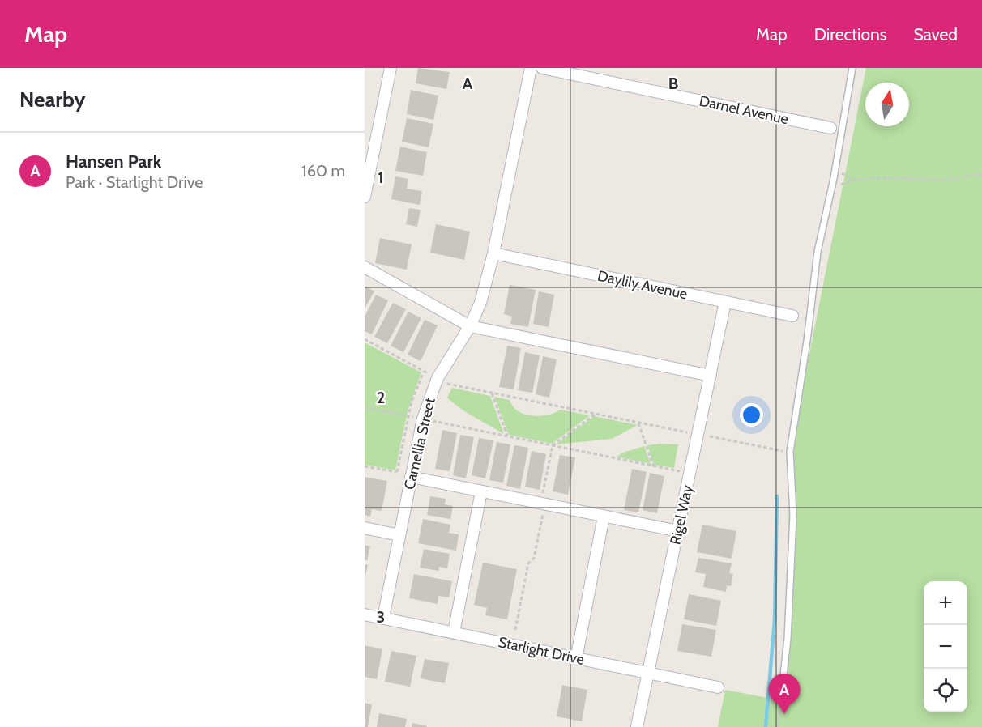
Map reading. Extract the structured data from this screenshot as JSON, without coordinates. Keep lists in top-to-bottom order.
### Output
{
  "streets": {
    "street": [
      "Darnel Avenue",
      "Daylily Avenue",
      "Camellia Street",
      "Rigel Way",
      "Starlight Drive"
    ]
  },
  "crossings": [
    ["Daylily Avenue", "Camellia Street"],
    ["Daylily Avenue", "Rigel Way"],
    ["Camellia Street", "Starlight Drive"],
    ["Rigel Way", "Starlight Drive"]
  ],
  "north": "top",
  "page": {
    "header": "Map",
    "nav": ["Map", "Directions", "Saved"],
    "heading": "Nearby",
    "list": [
      {
        "mark": "A",
        "name": "Hansen Park",
        "note": "Park · Starlight Drive",
        "value": "160 m"
      }
    ],
    "map_buttons": ["+", "−"],
    "pins": "A"
  },
  "grid": {
    "columns": ["A", "B"],
    "rows": ["1", "2", "3"]
  }
}
